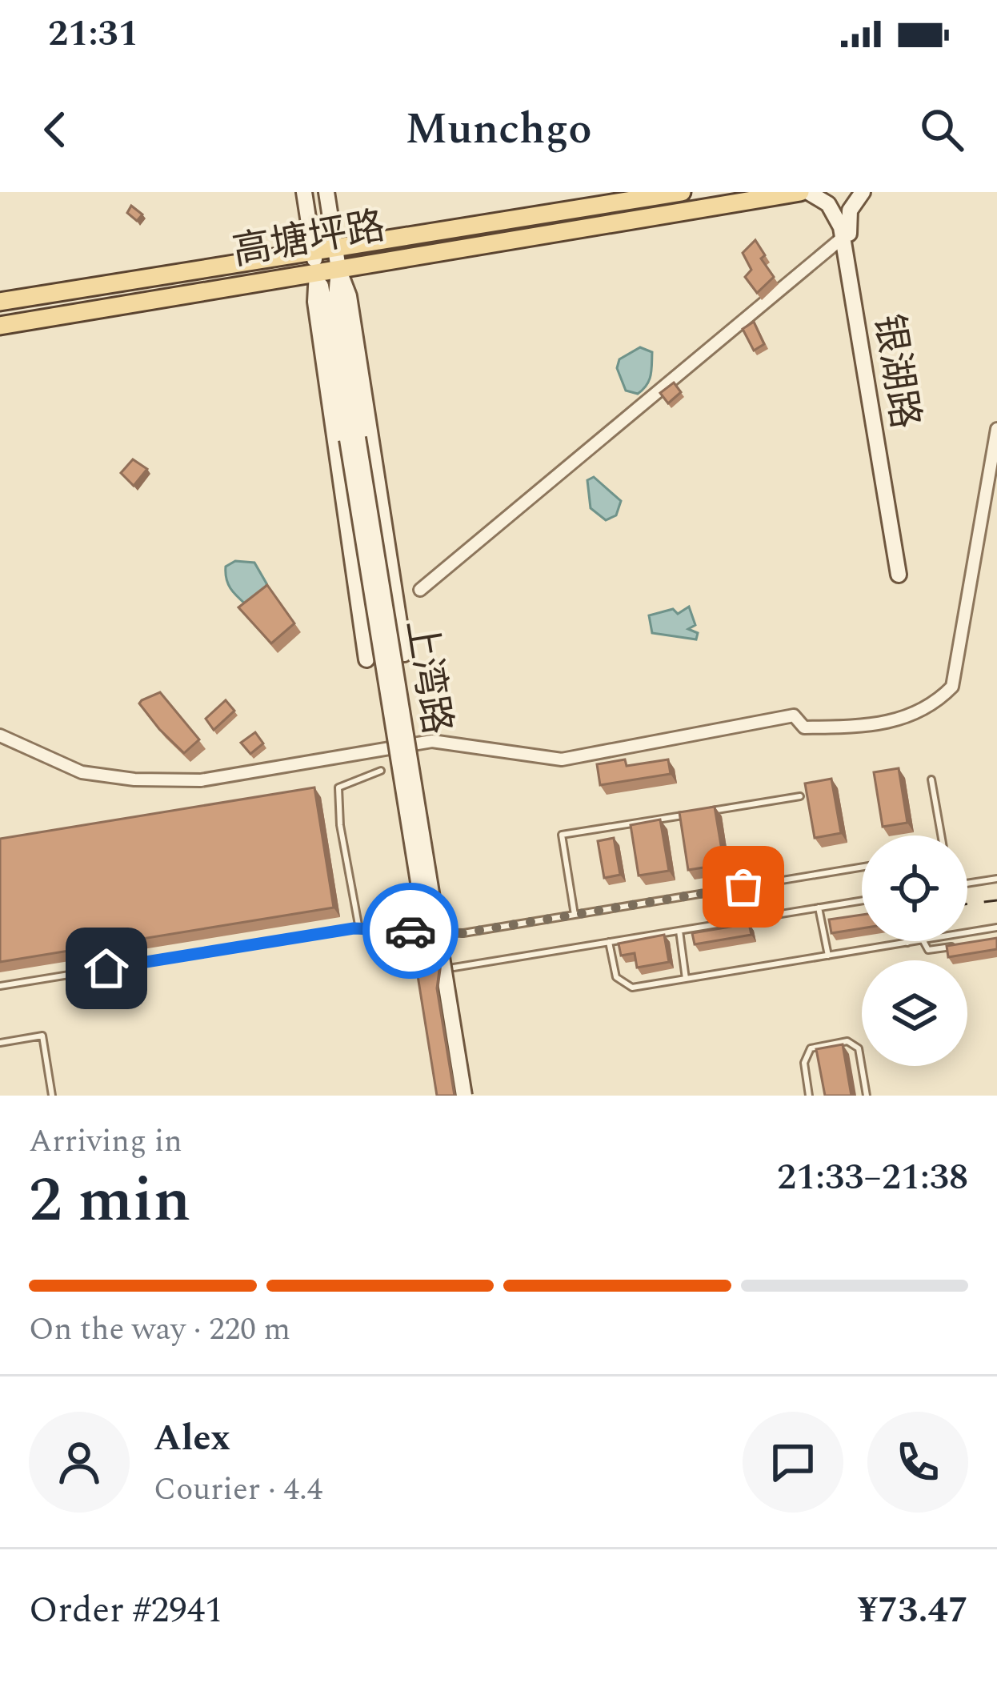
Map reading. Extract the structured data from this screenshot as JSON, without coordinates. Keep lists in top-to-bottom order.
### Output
{
  "streets": {
    "main road": ["高塘坪路", "银湖路", "上湾路"]
  },
  "crossings": [
    ["高塘坪路", "上湾路"]
  ],
  "page": {
    "status": "21:31",
    "header": "Munchgo",
    "heading": ["2 min", "Arriving in", "21:33–21:38"],
    "panel": [
      "Alex",
      "Courier · 4.4",
      "Order #2941",
      "¥73.47"
    ],
    "bar": "On the way · 220 m"
  }
}
